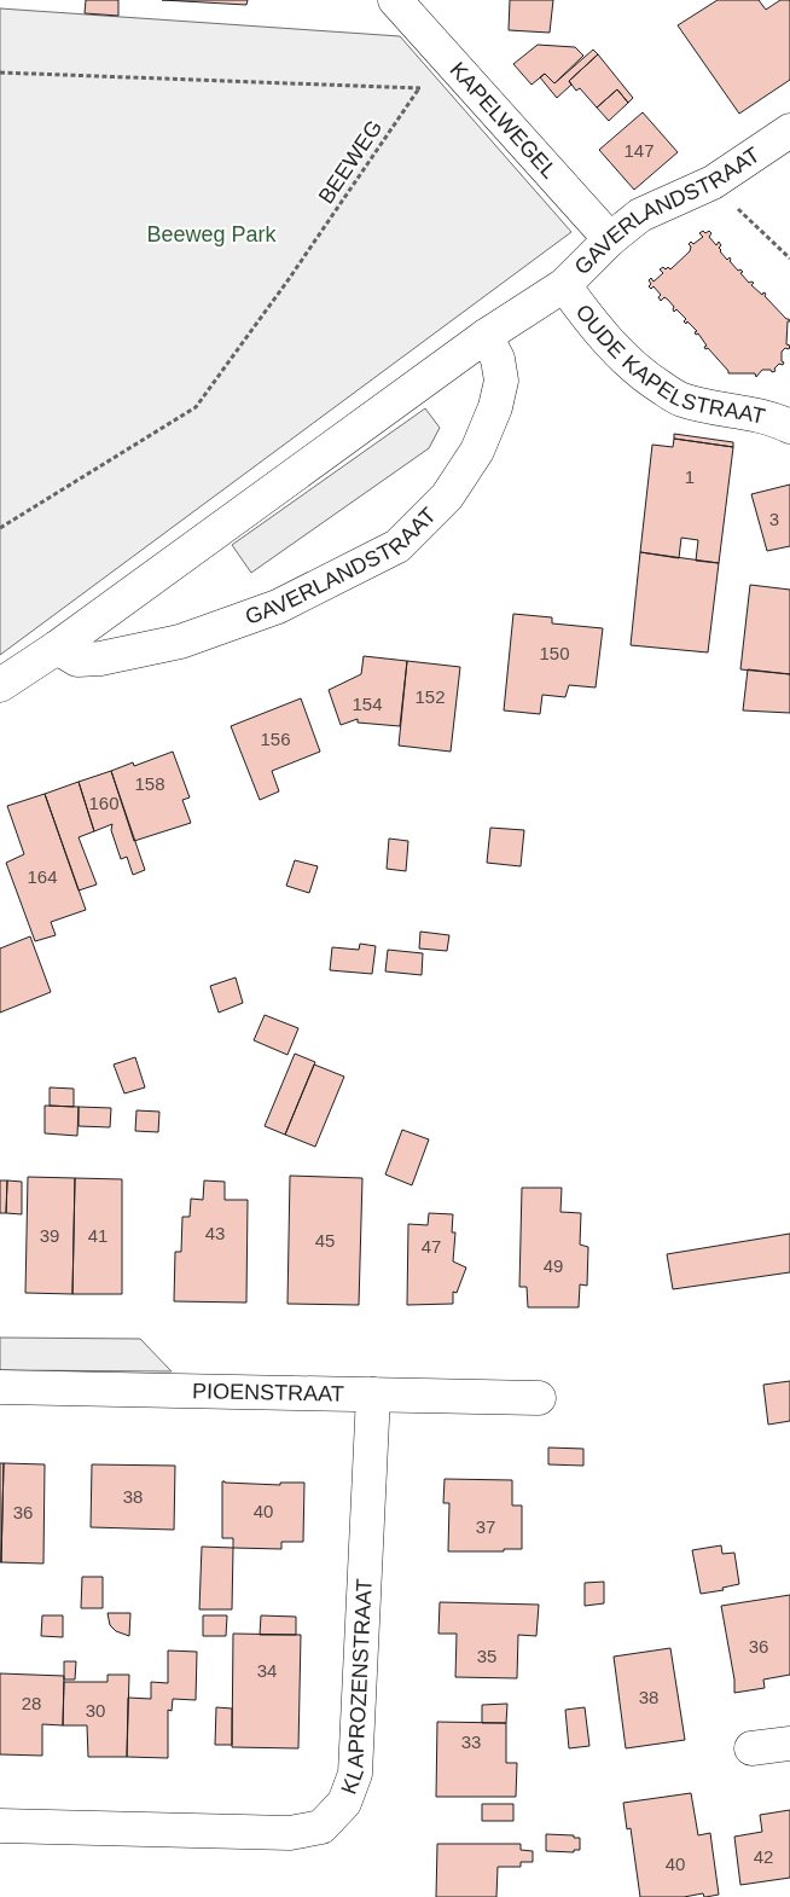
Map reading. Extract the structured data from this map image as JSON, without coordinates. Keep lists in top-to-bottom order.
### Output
{
  "streets": {
    "street": [
      "KAPELWEGEL",
      "GAVERLANDSTRAAT",
      "OUDE KAPELSTRAAT",
      "PIOENSTRAAT",
      "KLAPROZENSTRAAT"
    ],
    "path": ["BEEWEG"]
  },
  "crossings": [
    ["KAPELWEGEL", "GAVERLANDSTRAAT"],
    ["GAVERLANDSTRAAT", "OUDE KAPELSTRAAT"],
    ["PIOENSTRAAT", "KLAPROZENSTRAAT"]
  ],
  "parks": ["Beeweg Park"],
  "house_numbers": [
    "147",
    "1",
    "3",
    "150",
    "152",
    "154",
    "156",
    "158",
    "160",
    "164",
    "43",
    "39",
    "41",
    "45",
    "47",
    "49",
    "38",
    "40",
    "36",
    "37",
    "36",
    "35",
    "34",
    "38",
    "28",
    "30",
    "33",
    "42",
    "40"
  ]
}
